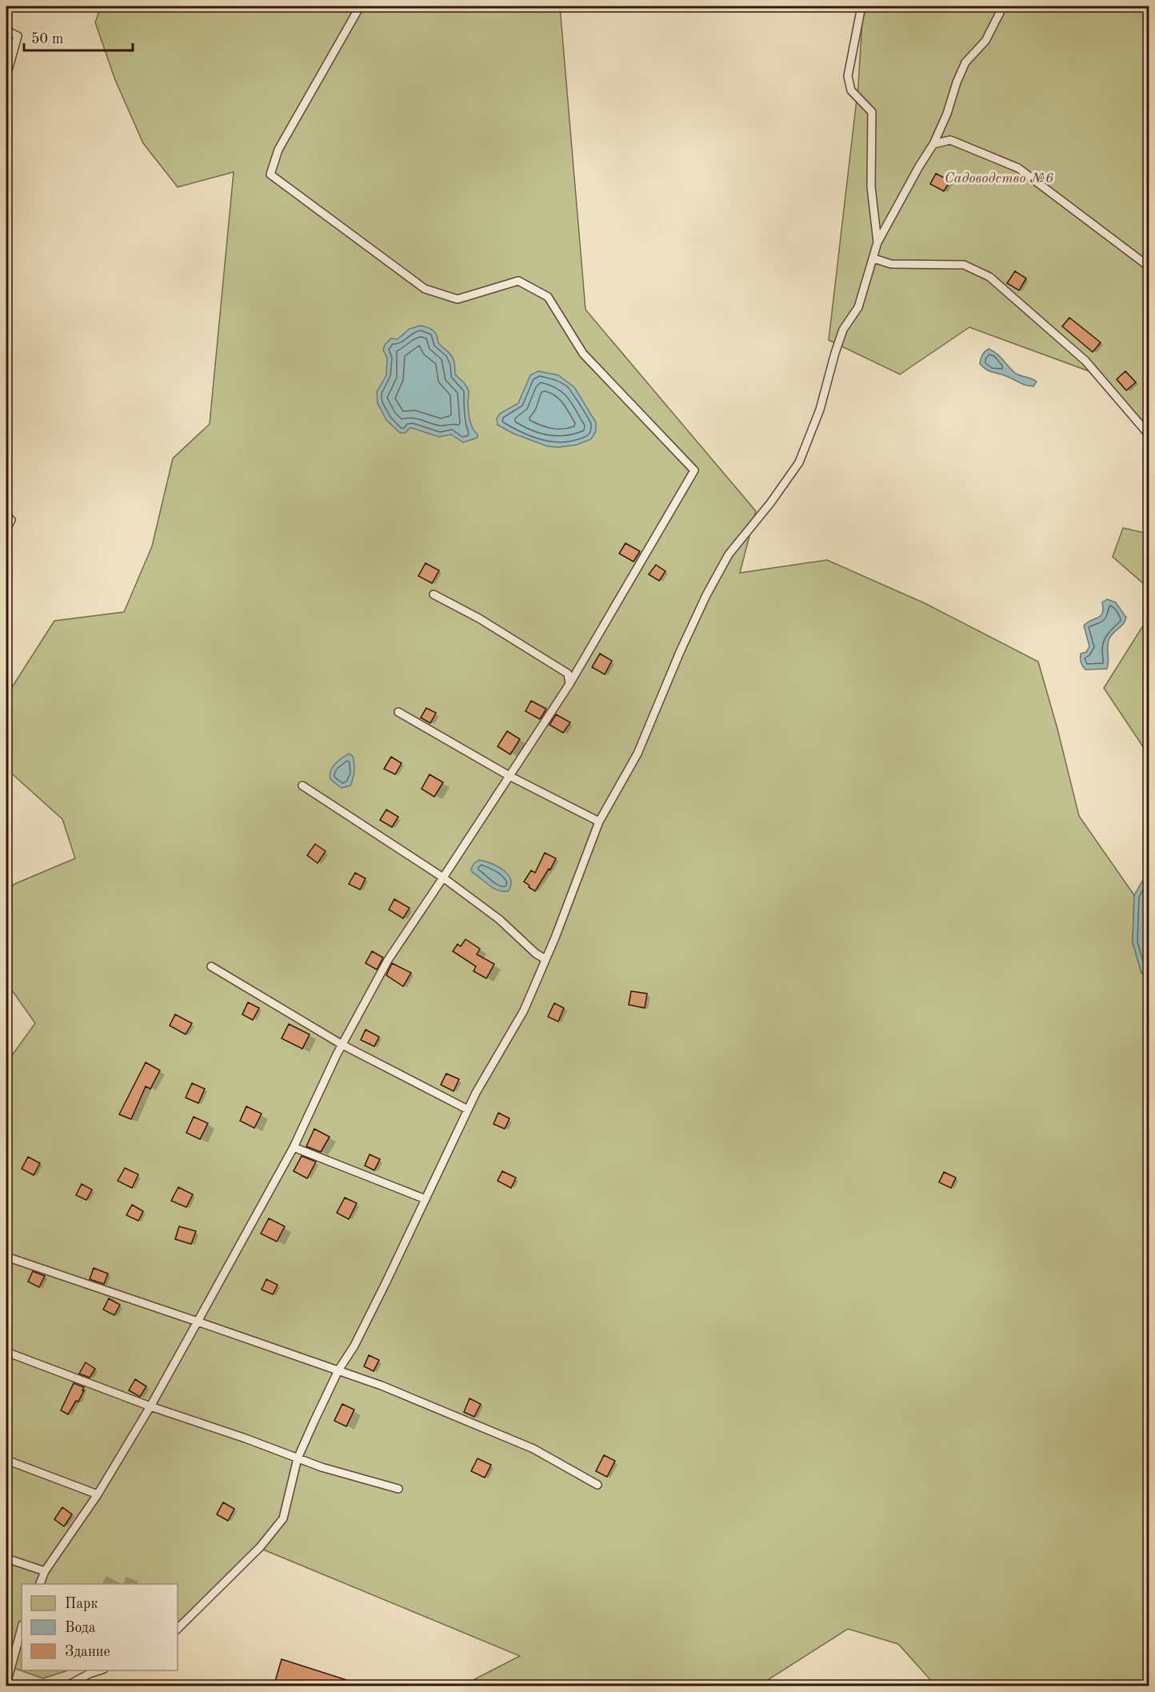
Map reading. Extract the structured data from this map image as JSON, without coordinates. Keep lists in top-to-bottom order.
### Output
{
  "parks": ["Садоводство №6"],
  "legend": ["Парк", "Вода", "Здание"],
  "scale_bar": "50 m"
}
